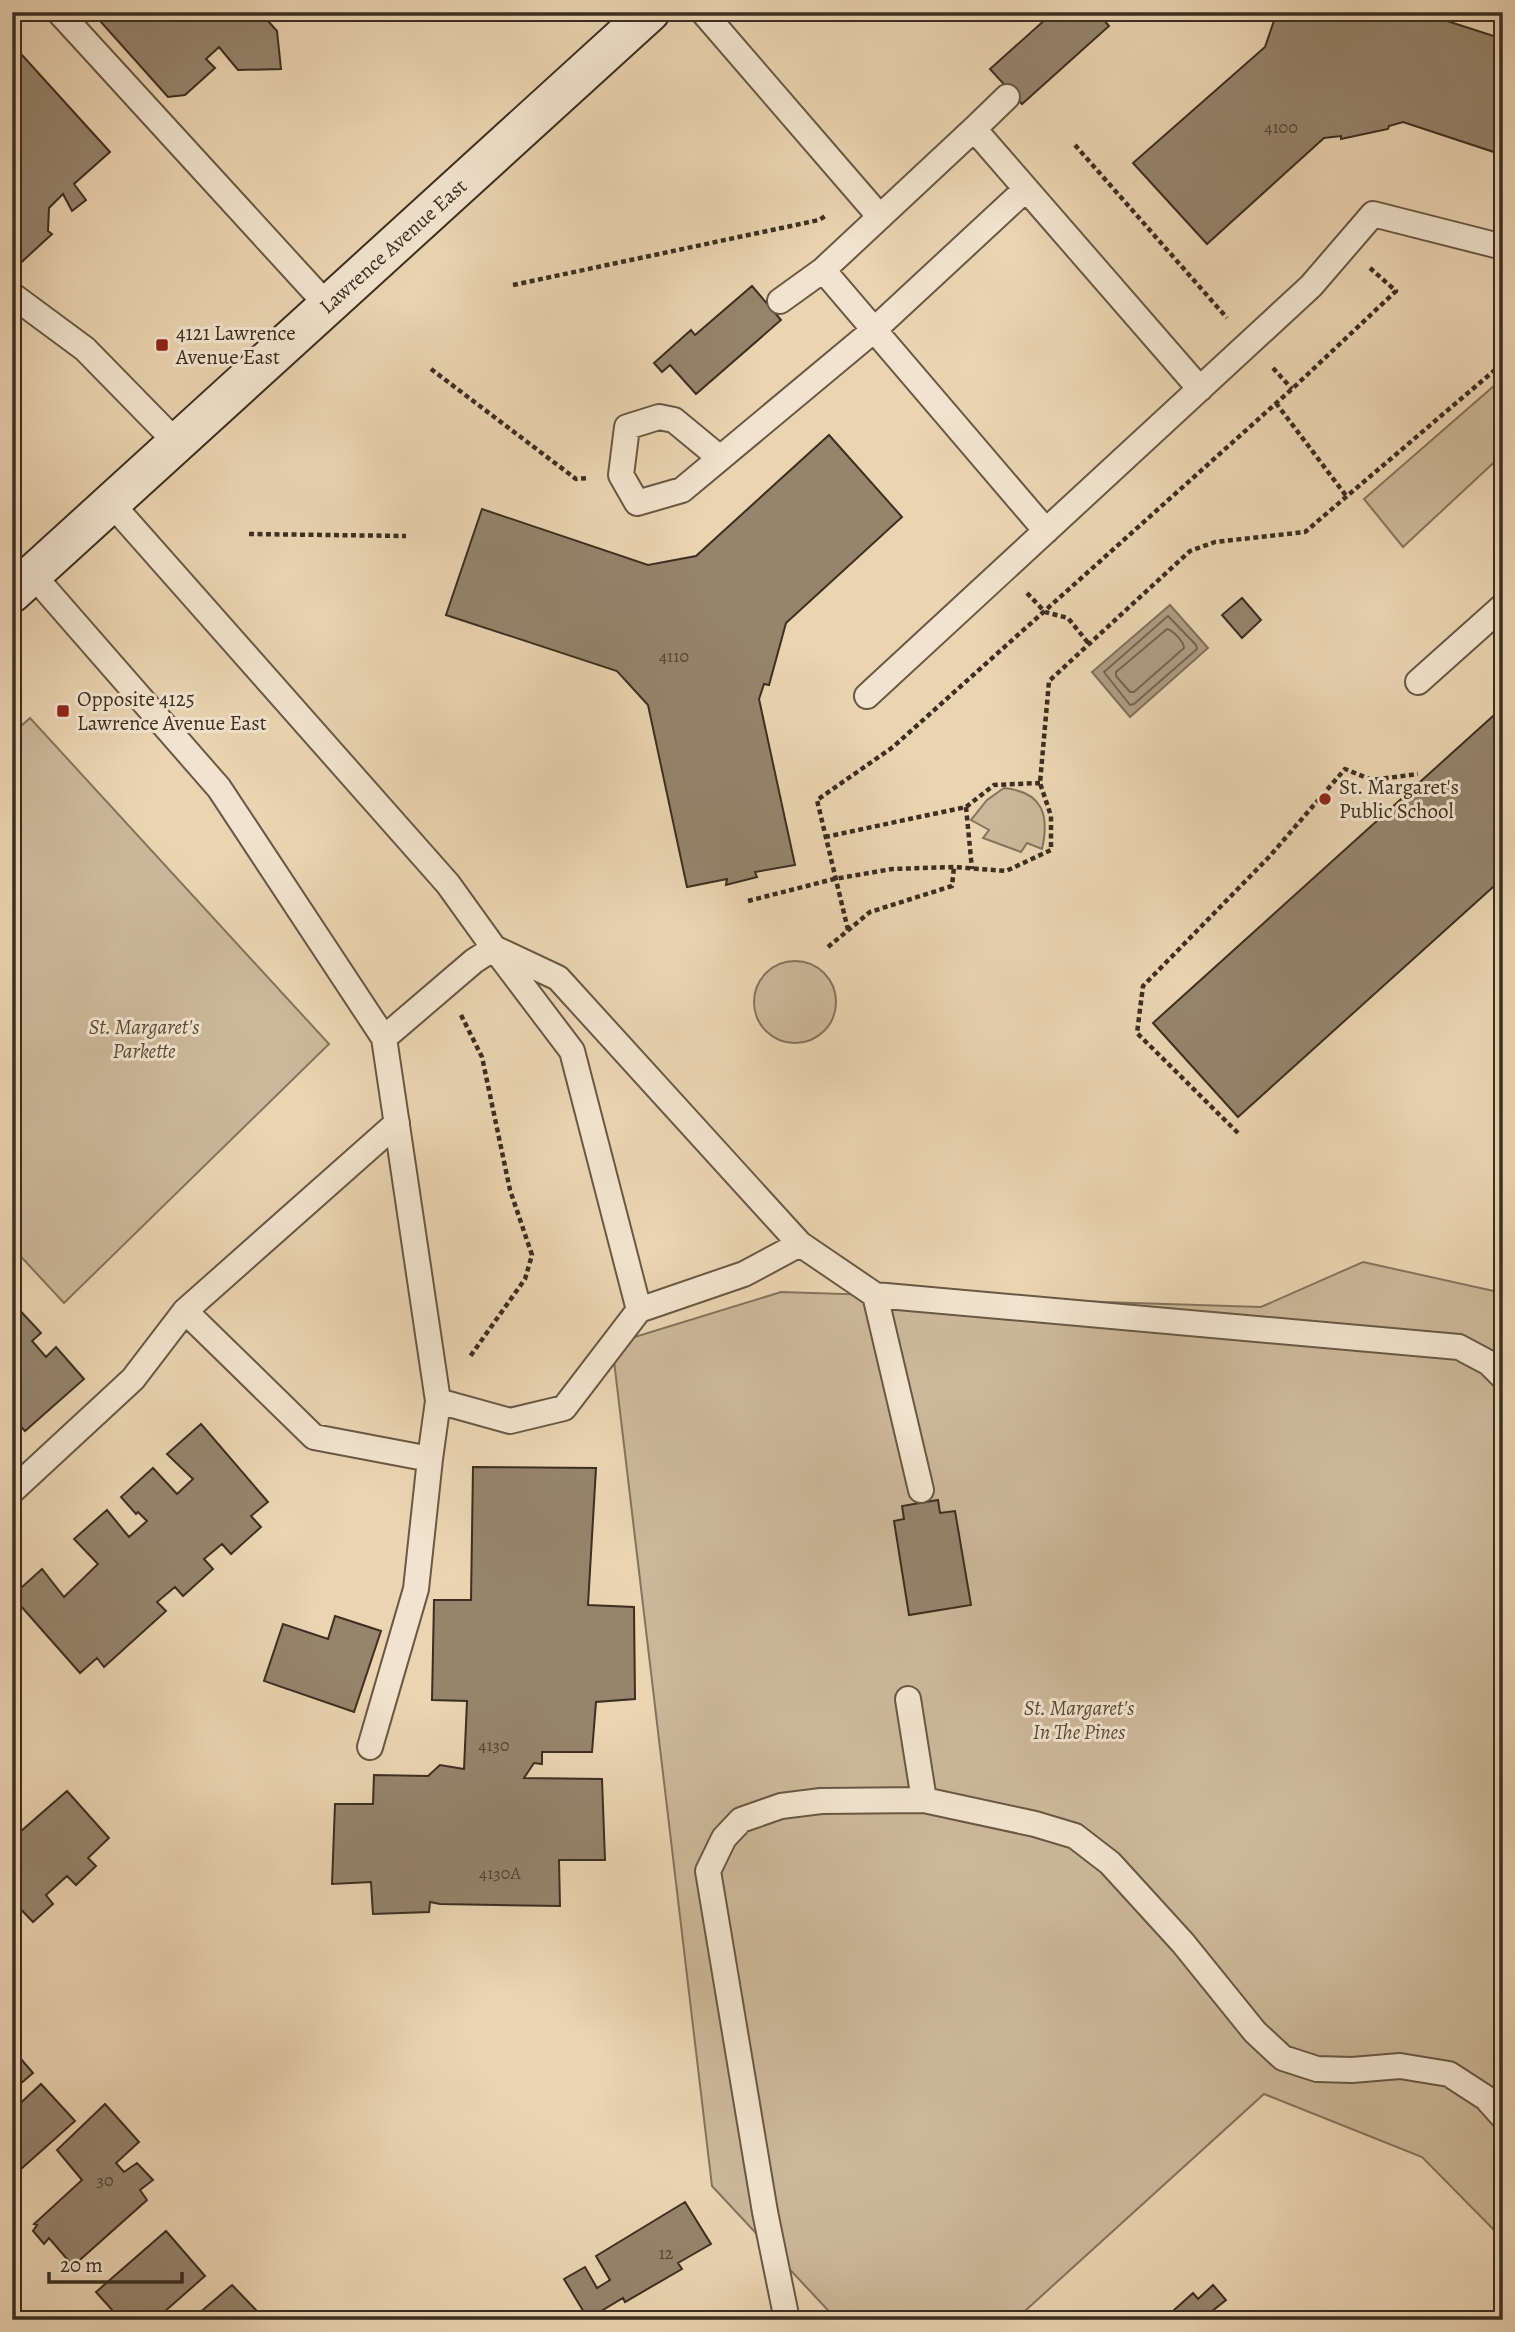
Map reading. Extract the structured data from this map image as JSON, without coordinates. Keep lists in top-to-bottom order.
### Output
{
  "streets": {
    "main road": ["Lawrence Avenue East"]
  },
  "parks": ["St. Margaret's Parkette", "St. Margaret's In The Pines"],
  "places": {
    "transit": ["4121 Lawrence Avenue East", "Opposite 4125 Lawrence Avenue East"],
    "other": ["St. Margaret's Public School"]
  },
  "house_numbers": [
    "4100",
    "4110",
    "4130",
    "4130A",
    "30",
    "12"
  ],
  "scale_bar": "20 m"
}
